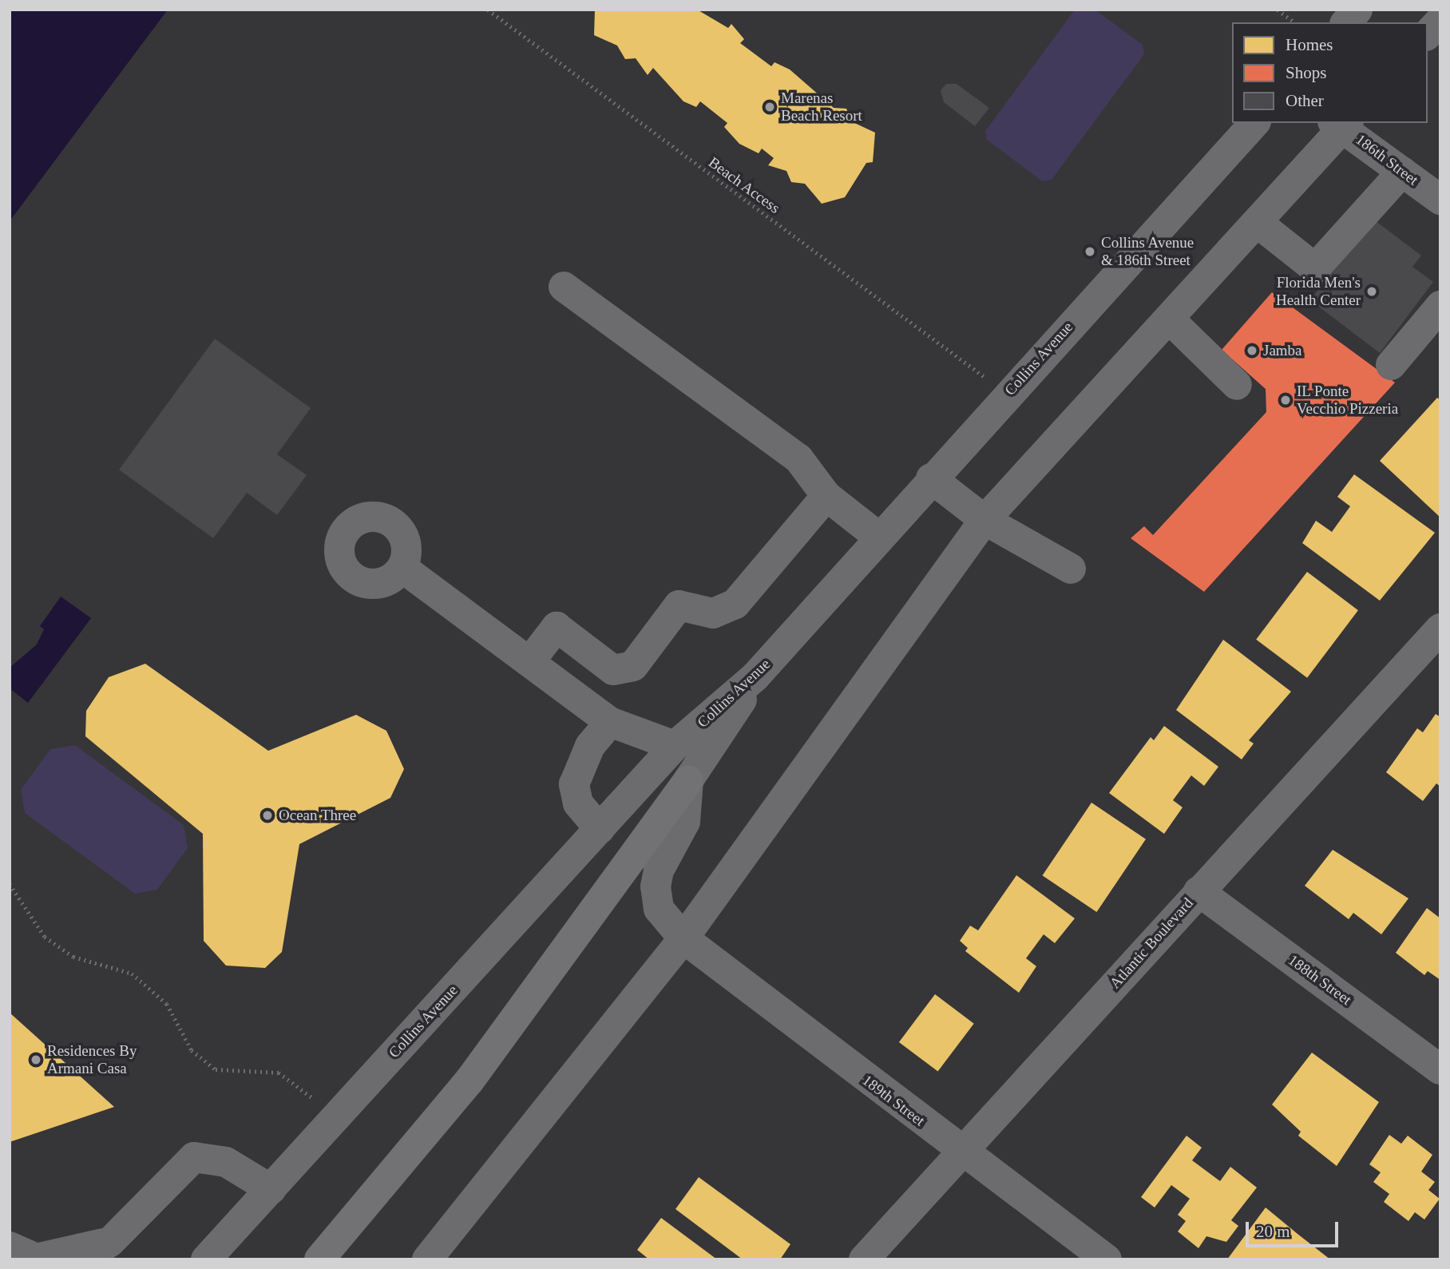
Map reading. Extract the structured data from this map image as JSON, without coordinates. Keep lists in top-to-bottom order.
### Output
{
  "streets": {
    "main road": ["Collins Avenue"],
    "street": [
      "186th Street",
      "Atlantic Boulevard",
      "188th Street",
      "189th Street"
    ],
    "path": ["Beach Access"]
  },
  "crossings": [
    ["Atlantic Boulevard", "188th Street"],
    ["Atlantic Boulevard", "189th Street"]
  ],
  "places": [
    "Marenas Beach Resort",
    "Collins Avenue & 186th Street",
    "Florida Men's Health Center",
    "Jamba",
    "IL Ponte Vecchio Pizzeria",
    "Ocean Three",
    "Residences By Armani Casa"
  ],
  "legend": ["Homes", "Shops", "Other"],
  "scale_bar": "20 m"
}
